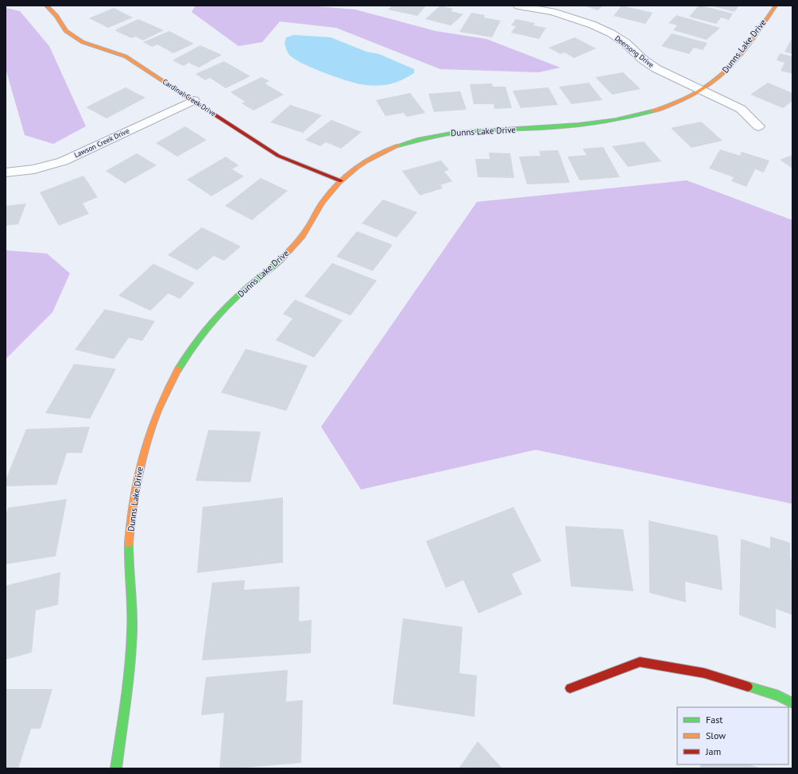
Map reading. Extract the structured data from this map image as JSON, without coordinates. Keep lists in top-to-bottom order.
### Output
{
  "streets": {
    "street": [
      "Dunns Lake Drive",
      "Deersong Drive",
      "Cardinal Creek Drive",
      "Lawson Creek Drive"
    ]
  },
  "crossings": [
    ["Dunns Lake Drive", "Deersong Drive"],
    ["Dunns Lake Drive", "Cardinal Creek Drive"],
    ["Cardinal Creek Drive", "Lawson Creek Drive"]
  ],
  "legend": ["Fast", "Slow", "Jam"]
}
